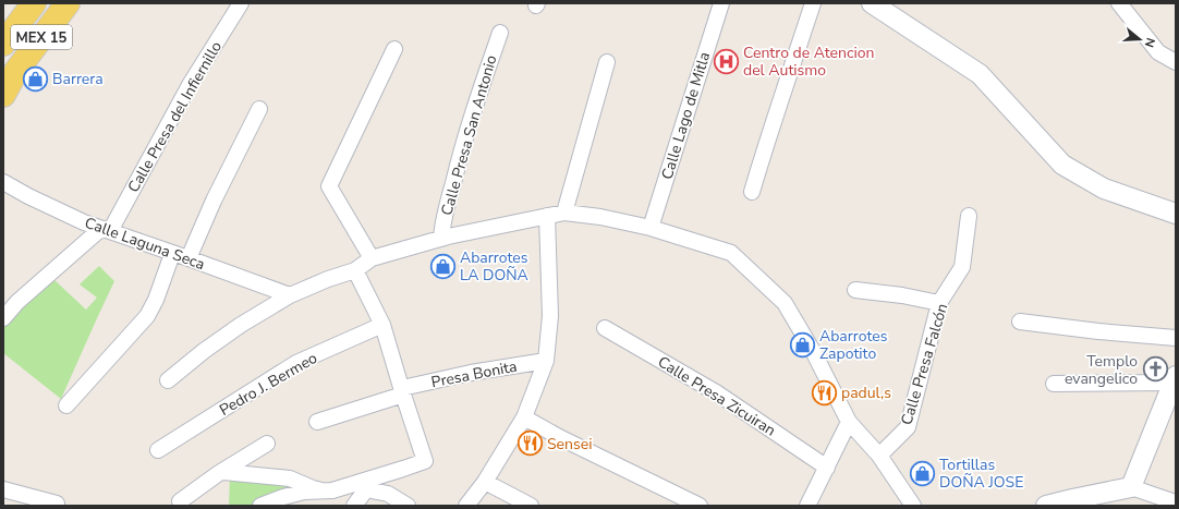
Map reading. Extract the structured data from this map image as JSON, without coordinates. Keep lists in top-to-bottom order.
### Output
{
  "streets": {
    "main road": ["MEX 15"],
    "street": [
      "Calle Lago de Mitla",
      "Calle Presa del Infiernillo",
      "Calle Presa San Antonio",
      "Calle Laguna Seca",
      "Calle Presa Falcón",
      "Presa Bonita",
      "Pedro J. Bermeo",
      "Calle Presa Zicuiran"
    ]
  },
  "crossings": [
    ["Calle Lago de Mitla", "Calle Presa San Antonio"],
    ["Calle Presa del Infiernillo", "Calle Laguna Seca"],
    ["Calle Presa San Antonio", "Calle Laguna Seca"],
    ["Calle Presa San Antonio", "Calle Presa Falcón"]
  ],
  "places": {
    "hospital": ["Centro de Atencion del Autismo"],
    "shop": [
      "Barrera",
      "Abarrotes LA DOÑA",
      "Abarrotes Zapotito",
      "Tortillas DOÑA JOSE"
    ],
    "church": ["Templo evangelico"],
    "restaurant": ["padul,s", "Sensei"]
  },
  "north": "right"
}
